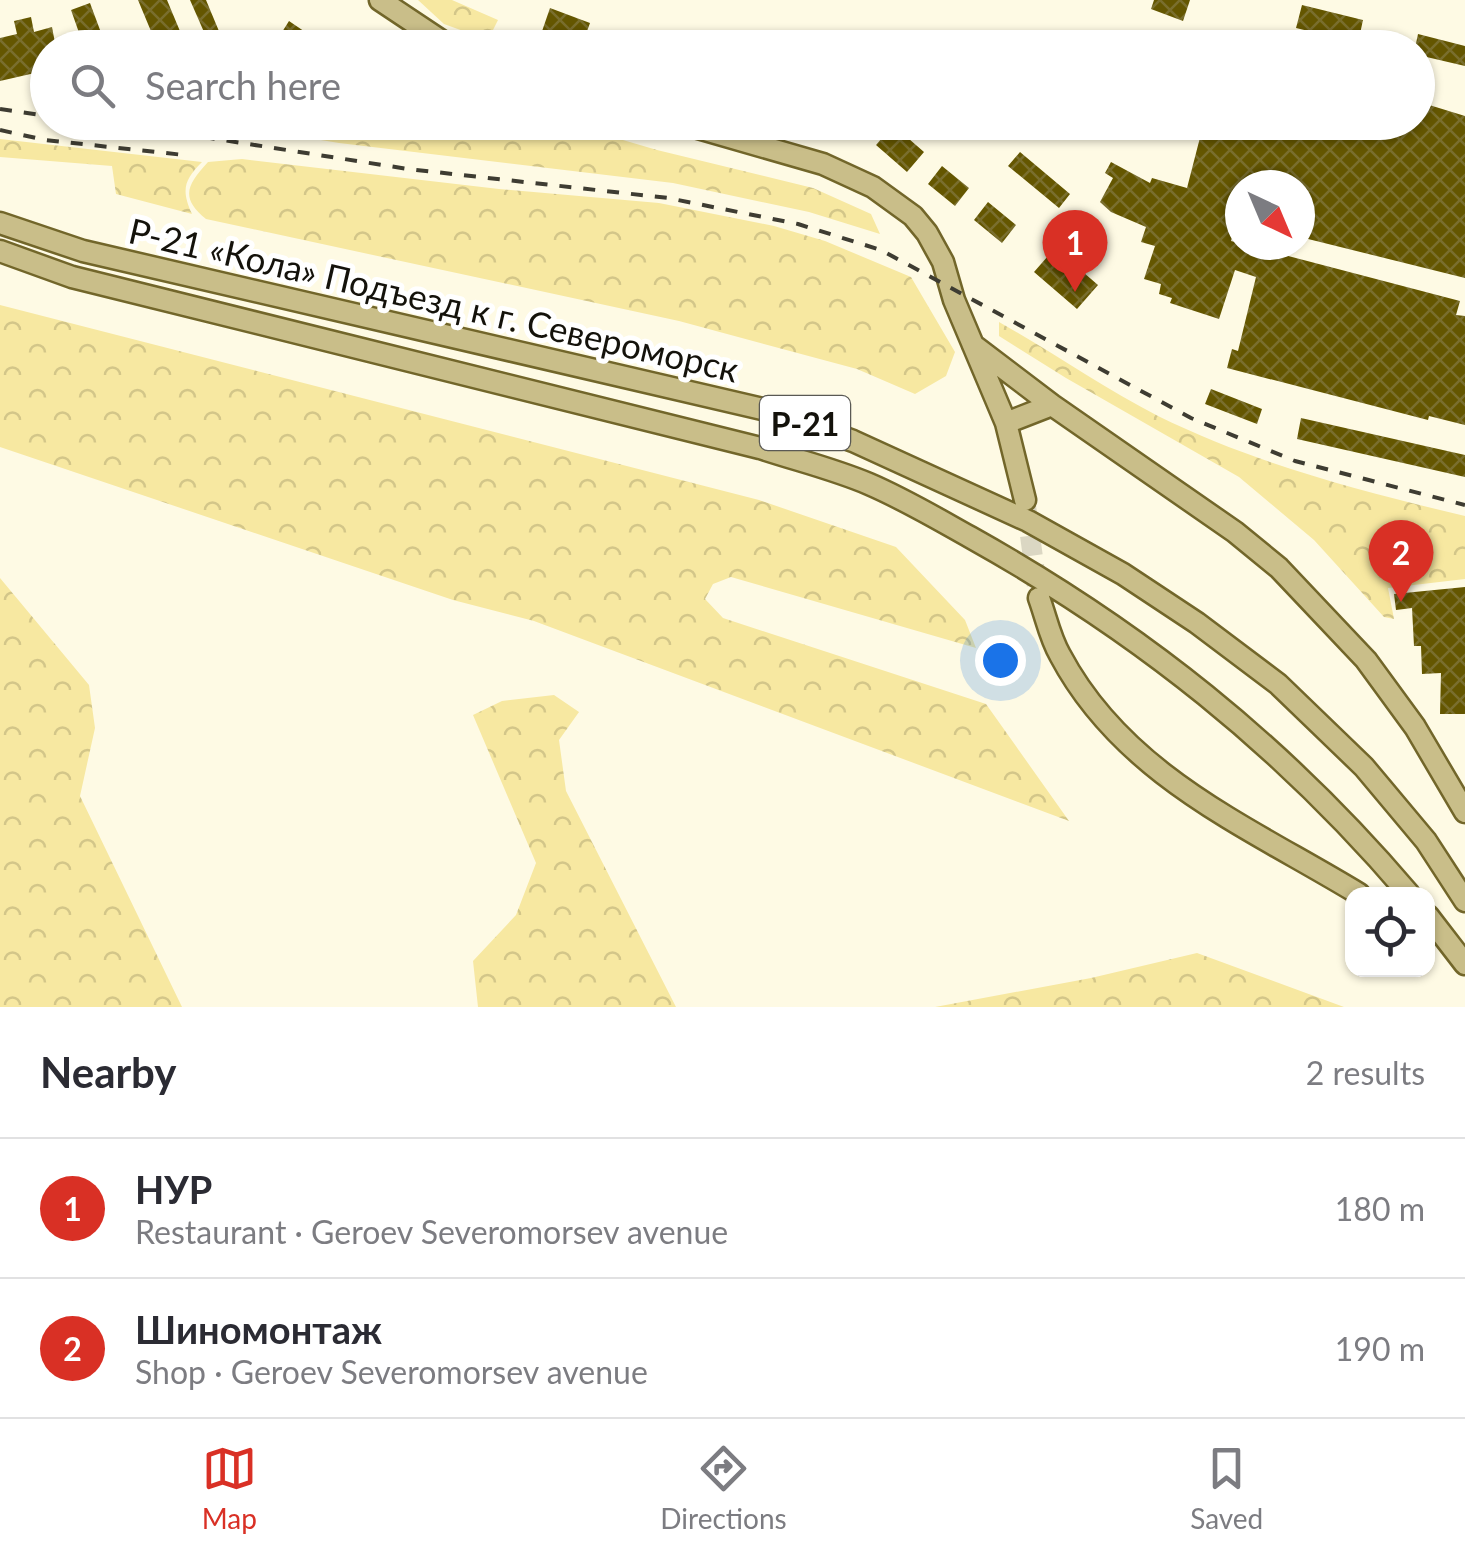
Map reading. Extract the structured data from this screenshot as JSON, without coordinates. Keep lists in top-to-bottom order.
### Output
{
  "streets": {
    "main road": ["Р-21 «Кола» Подъезд к г. Североморск", "Р-21"]
  },
  "north": "bottom right",
  "page": {
    "search": "Search here",
    "pins": ["1", "2"],
    "heading": ["Nearby", "2 results"],
    "list": [
      {
        "mark": "1",
        "name": "НУР",
        "note": "Restaurant · Geroev Severomorsev avenue",
        "value": "180 m"
      },
      {
        "mark": "2",
        "name": "Шиномонтаж",
        "note": "Shop · Geroev Severomorsev avenue",
        "value": "190 m"
      }
    ],
    "nav": ["Map", "Directions", "Saved"]
  }
}
